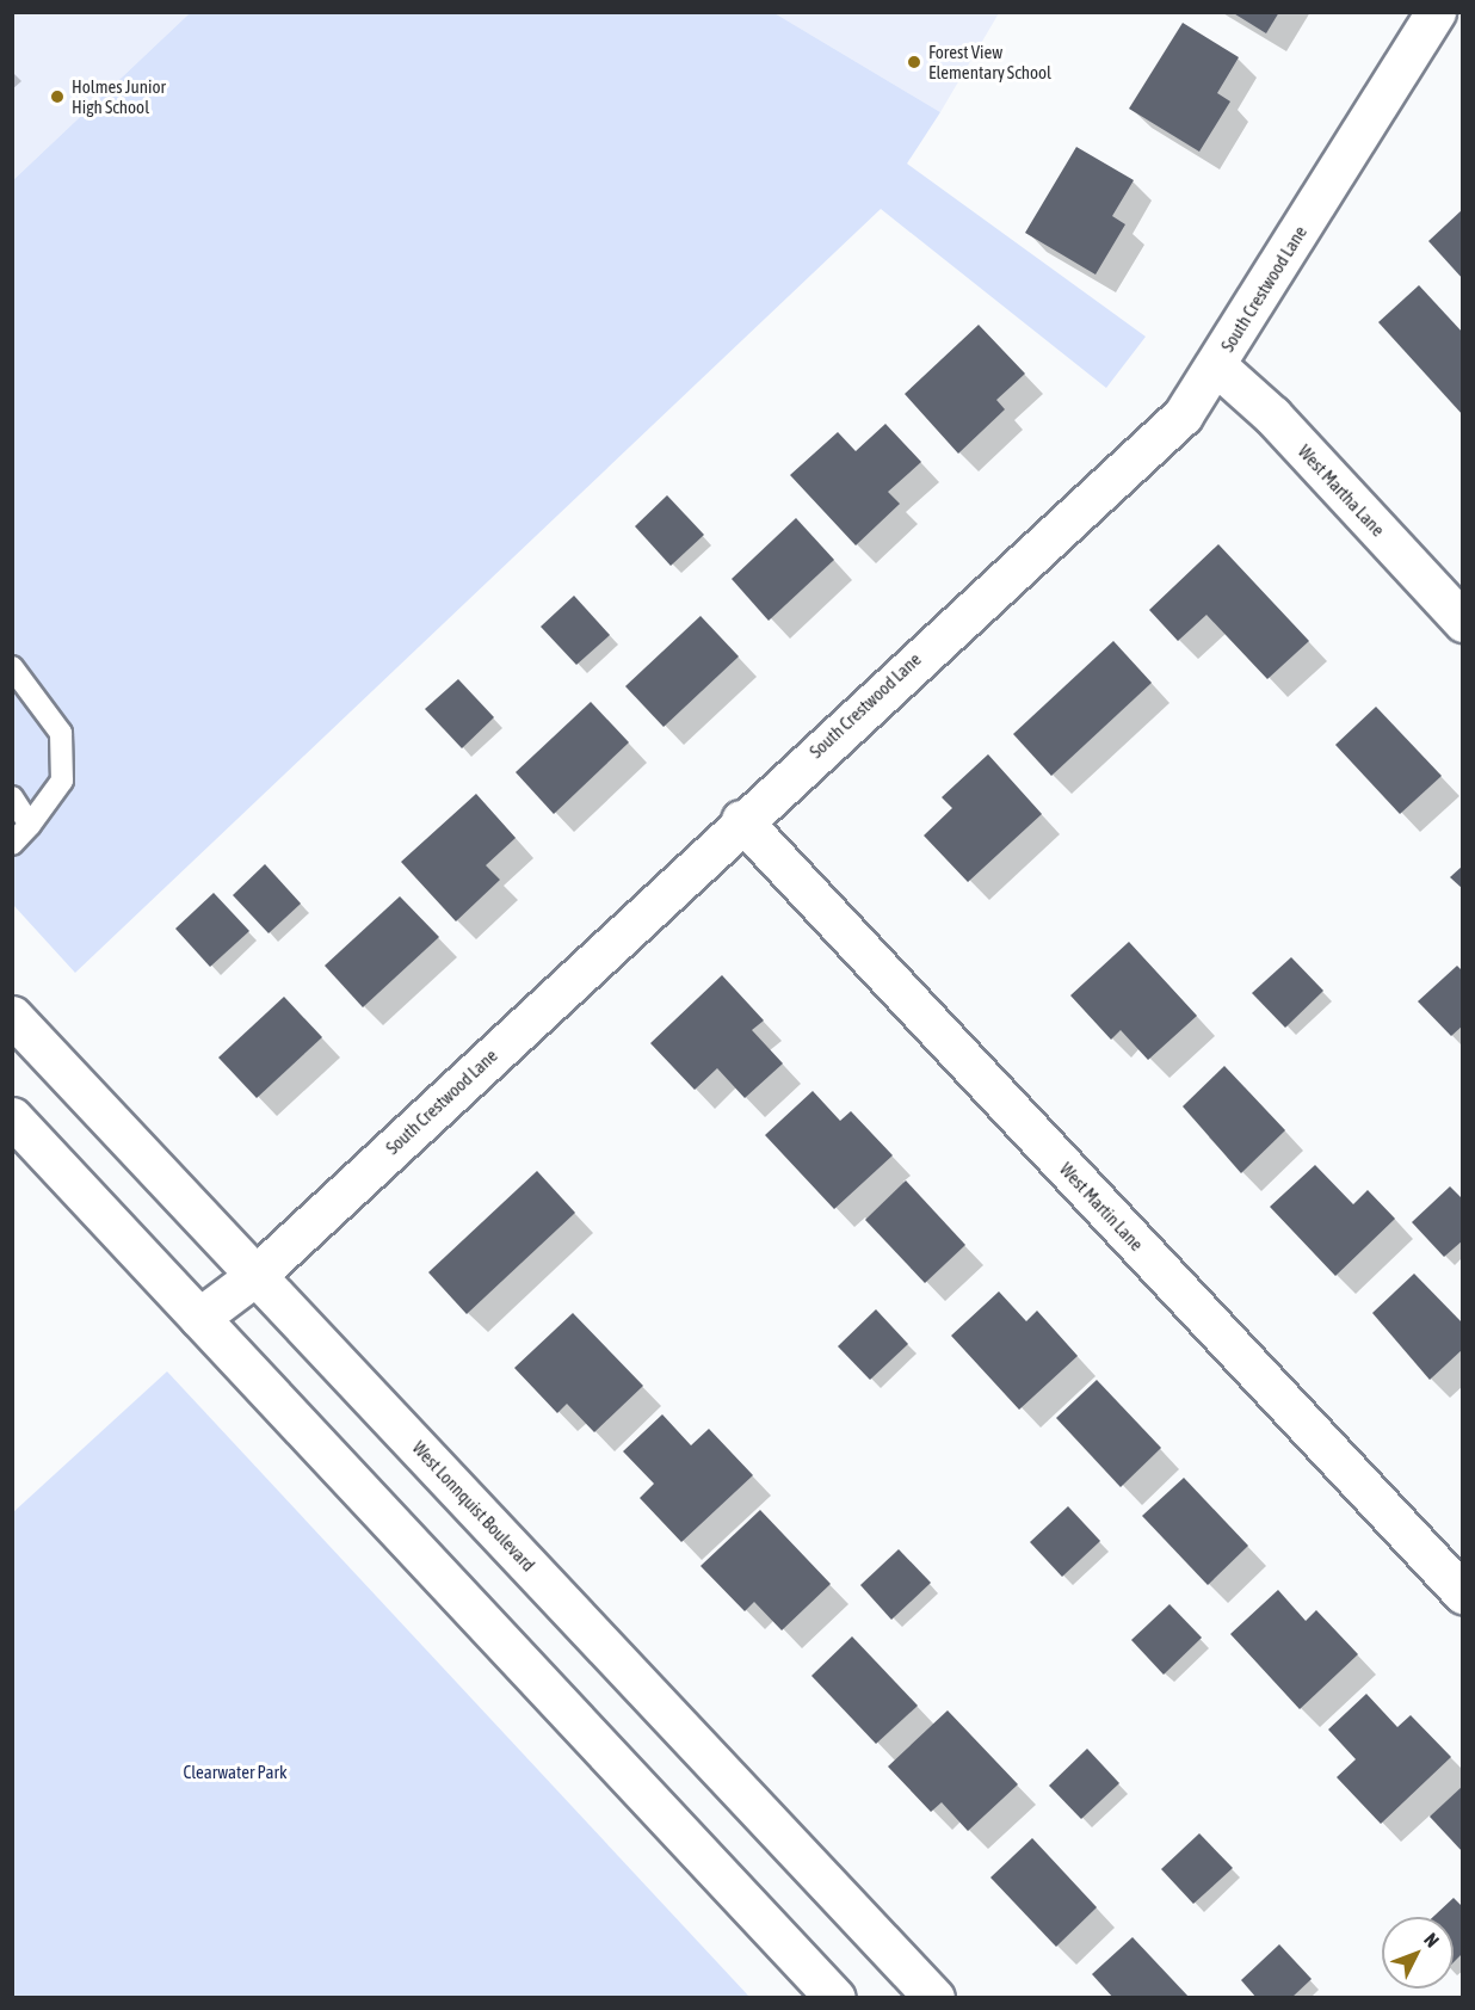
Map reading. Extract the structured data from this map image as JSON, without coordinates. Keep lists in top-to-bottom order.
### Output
{
  "streets": {
    "street": [
      "South Crestwood Lane",
      "West Martha Lane",
      "West Martin Lane",
      "West Lonnquist Boulevard"
    ]
  },
  "crossings": [
    ["South Crestwood Lane", "West Martha Lane"],
    ["South Crestwood Lane", "West Martin Lane"],
    ["South Crestwood Lane", "West Lonnquist Boulevard"]
  ],
  "parks": ["Clearwater Park"],
  "places": ["Forest View Elementary School", "Holmes Junior High School"],
  "north": "top right"
}
